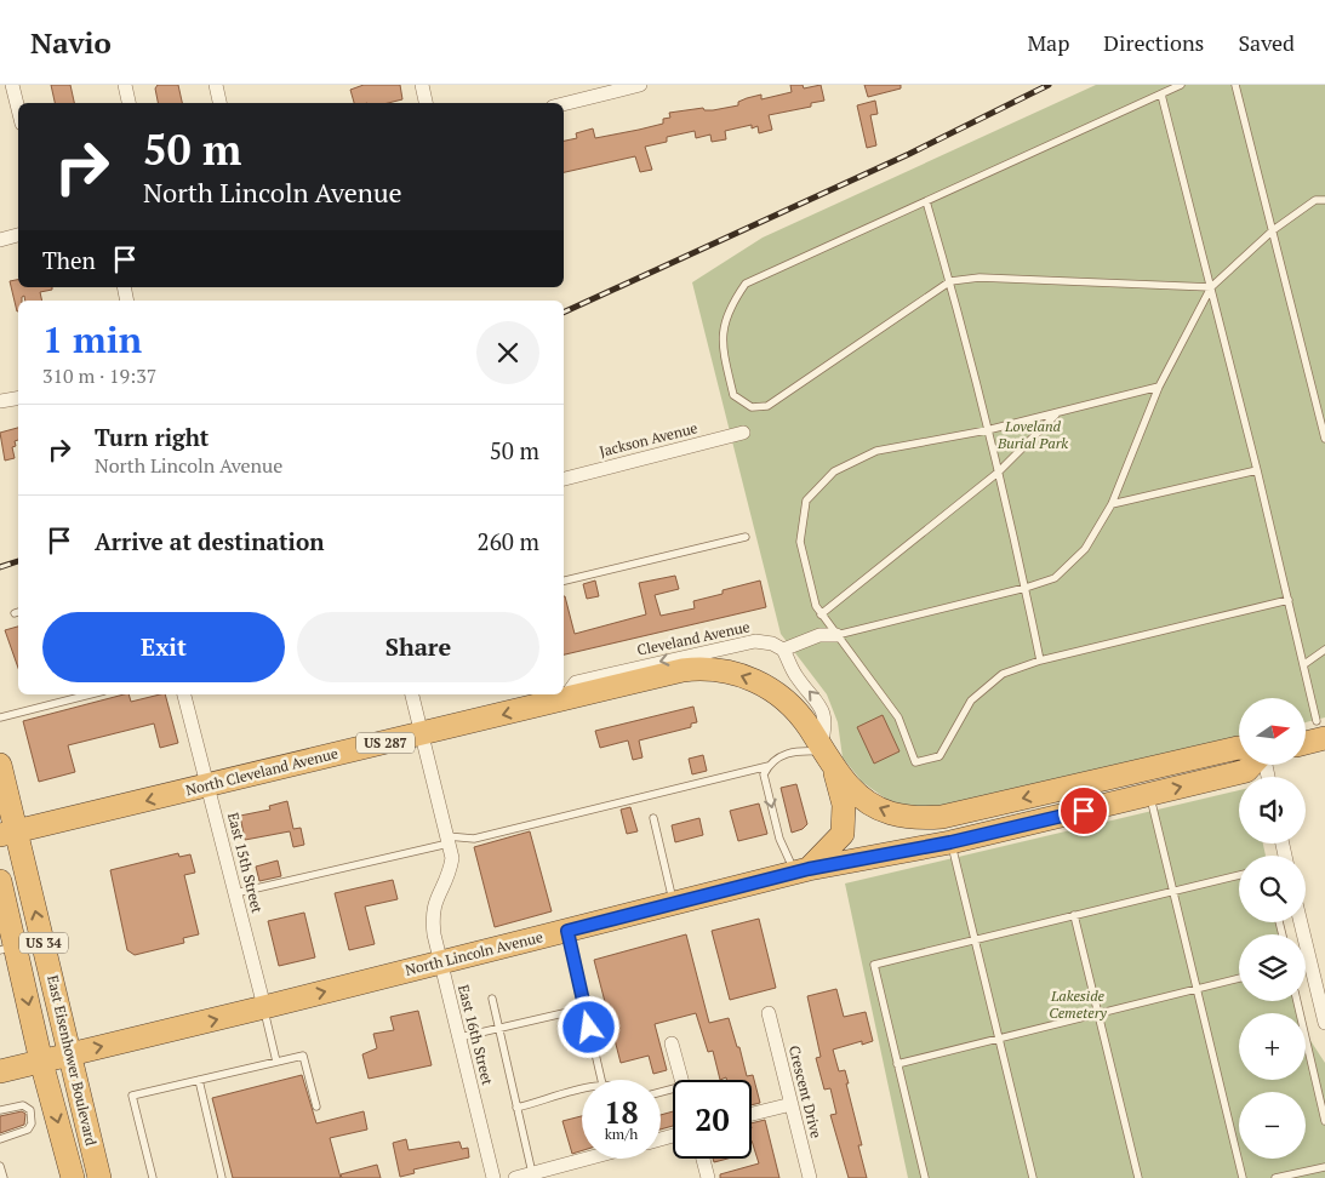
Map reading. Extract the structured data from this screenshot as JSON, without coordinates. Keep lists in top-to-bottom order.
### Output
{
  "streets": {
    "highway": [
      "US 287",
      "North Cleveland Avenue",
      "US 34",
      "North Lincoln Avenue",
      "East Eisenhower Boulevard"
    ],
    "street": [
      "Jackson Avenue",
      "Cleveland Avenue",
      "East 15th Street",
      "East 16th Street",
      "Crescent Drive"
    ]
  },
  "crossings": [
    ["Cleveland Avenue", "North Cleveland Avenue"],
    ["North Cleveland Avenue", "East 15th Street"],
    ["North Cleveland Avenue", "East 16th Street"],
    ["North Cleveland Avenue", "East Eisenhower Boulevard"],
    ["East 15th Street", "North Lincoln Avenue"],
    ["North Lincoln Avenue", "East 16th Street"],
    ["North Lincoln Avenue", "East Eisenhower Boulevard"]
  ],
  "one_way": ["Cleveland Avenue", "North Cleveland Avenue", "North Lincoln Avenue"],
  "parks": ["Loveland Burial Park", "Lakeside Cemetery"],
  "north": "right",
  "page": {
    "header": "Navio",
    "nav": ["Map", "Directions", "Saved"],
    "turn": ["50 m", "North Lincoln Avenue"],
    "then": "Then",
    "heading": ["1 min", "310 m · 19:37"],
    "list": [
      {
        "name": "Turn right",
        "note": "North Lincoln Avenue",
        "value": "50 m"
      },
      {
        "name": "Arrive at destination",
        "value": "260 m"
      }
    ],
    "buttons": ["Exit", "Share"],
    "map_buttons": ["+", "−"],
    "speed": "18 km/h",
    "limit": "20"
  }
}
